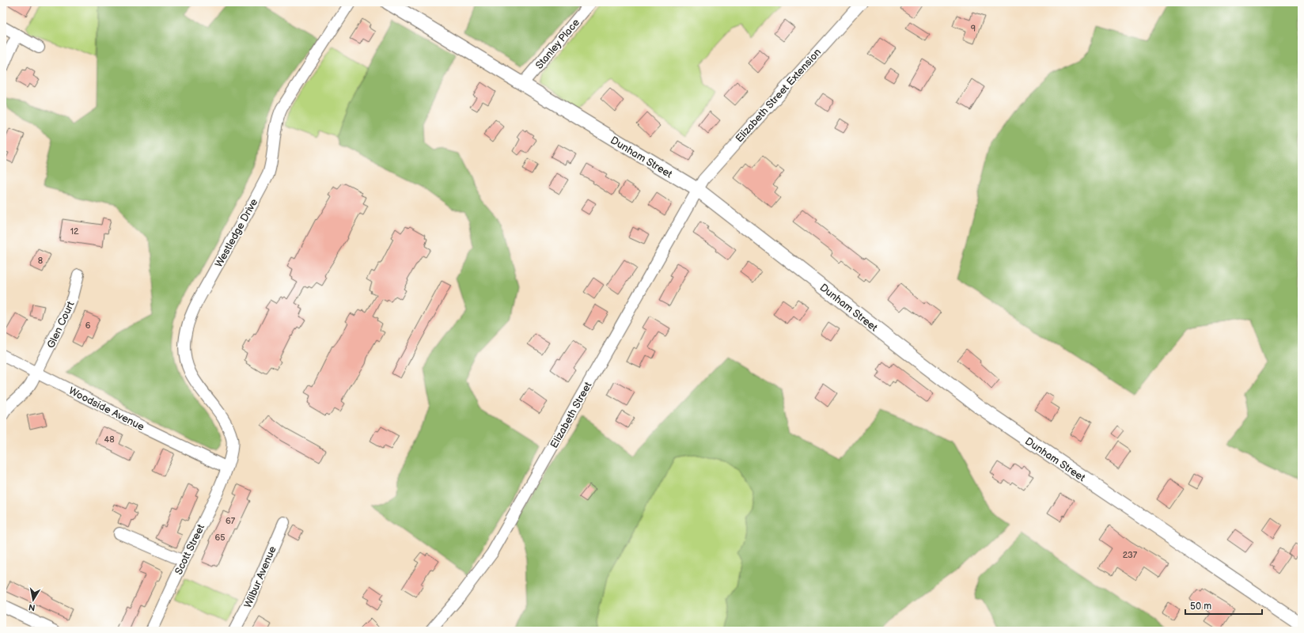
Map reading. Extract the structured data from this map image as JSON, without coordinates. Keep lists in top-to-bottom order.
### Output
{
  "streets": {
    "street": [
      "Stanley Place",
      "Elizabeth Street Extension",
      "Dunham Street",
      "Westledge Drive",
      "Glen Court",
      "Woodside Avenue",
      "Elizabeth Street",
      "Scott Street",
      "Wilbur Avenue"
    ]
  },
  "crossings": [
    ["Stanley Place", "Dunham Street"],
    ["Elizabeth Street Extension", "Dunham Street"],
    ["Elizabeth Street Extension", "Elizabeth Street"],
    ["Dunham Street", "Elizabeth Street"],
    ["Westledge Drive", "Woodside Avenue"],
    ["Westledge Drive", "Scott Street"],
    ["Glen Court", "Woodside Avenue"],
    ["Woodside Avenue", "Scott Street"]
  ],
  "house_numbers": [
    "9",
    "12",
    "8",
    "6",
    "48",
    "67",
    "65",
    "237"
  ],
  "scale_bar": "50 m",
  "north": "bottom"
}
